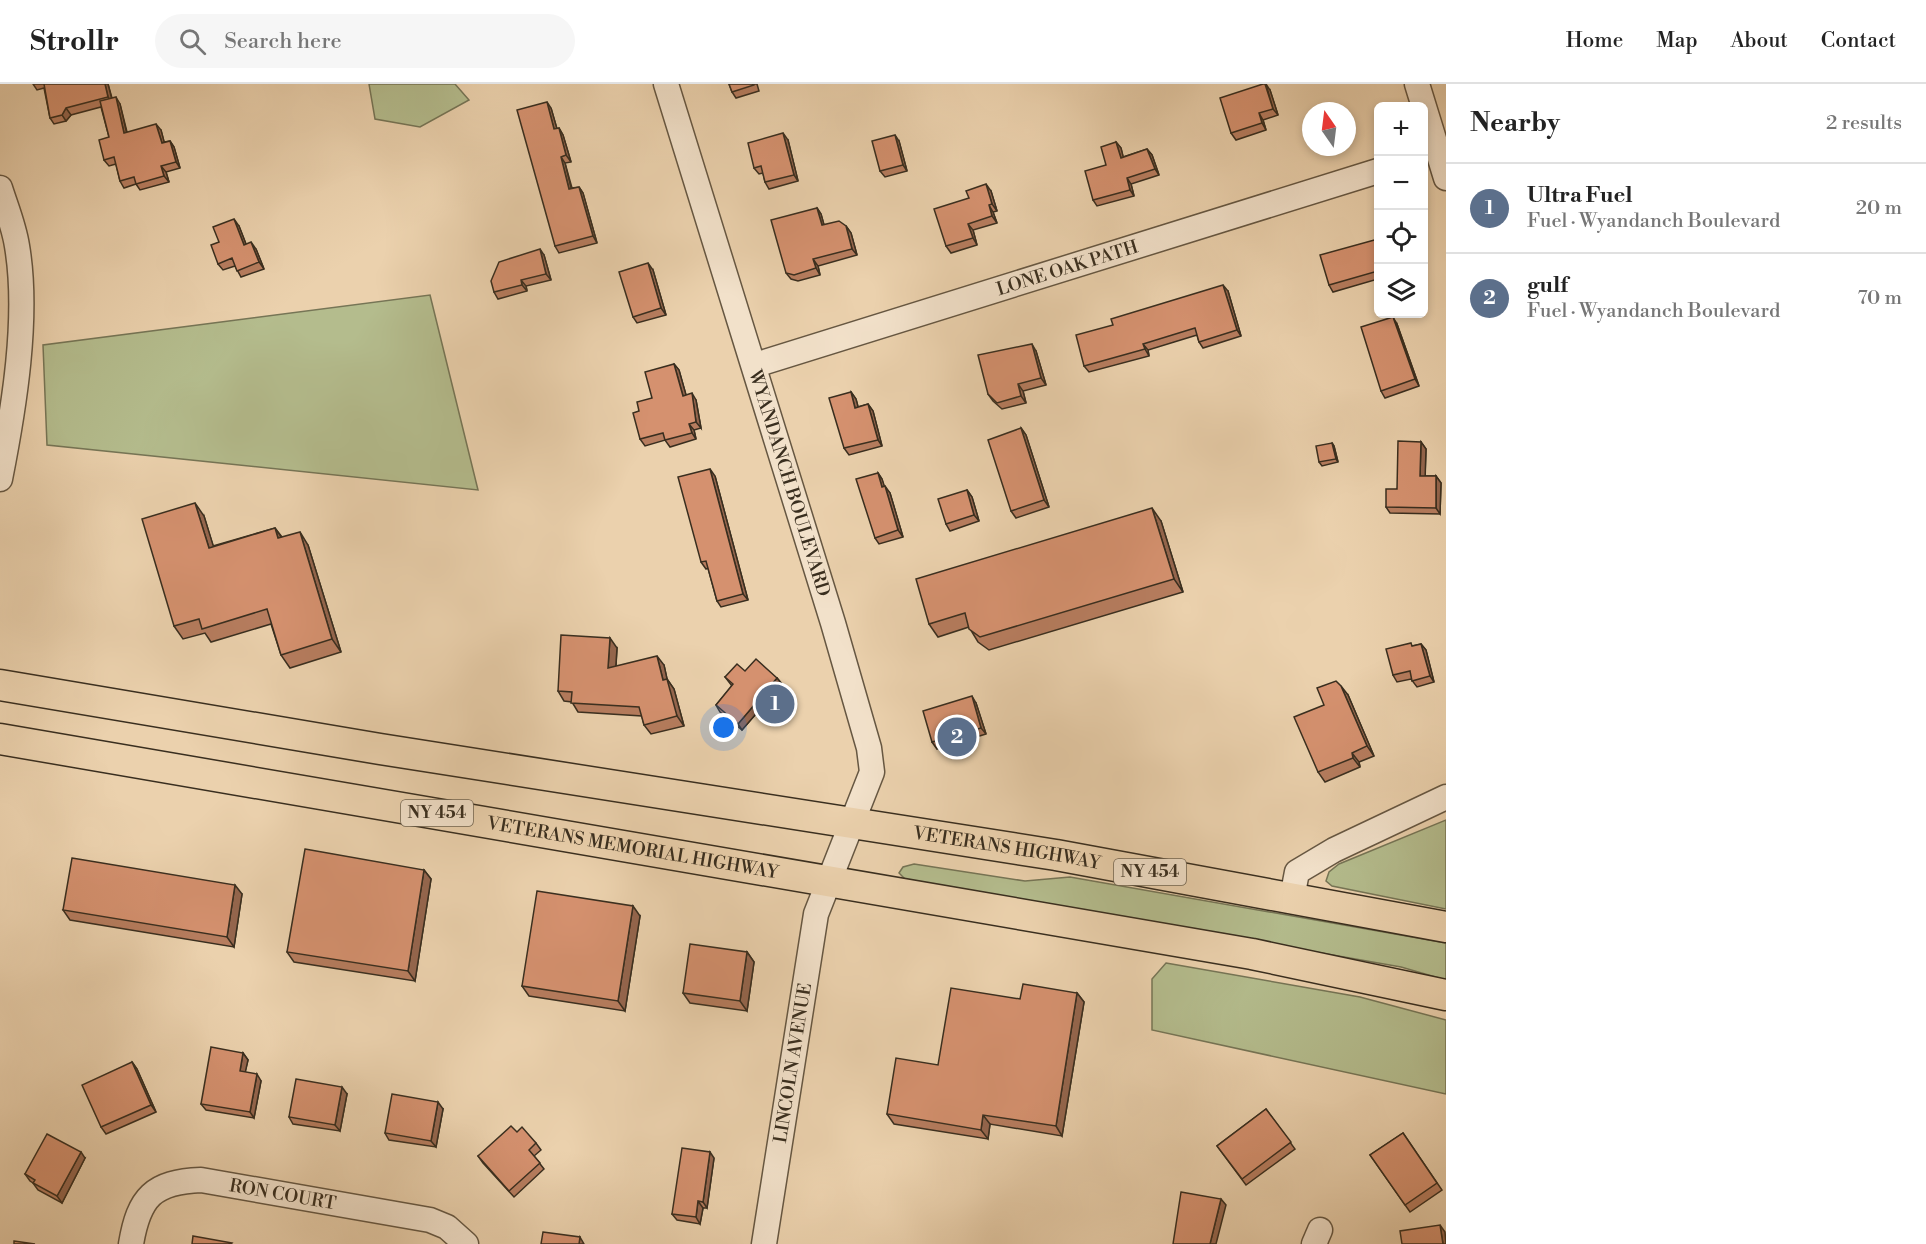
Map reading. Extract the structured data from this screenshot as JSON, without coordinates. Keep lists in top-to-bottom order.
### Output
{
  "streets": {
    "main road": ["NY 454", "VETERANS MEMORIAL HIGHWAY", "VETERANS HIGHWAY"],
    "street": [
      "LONE OAK PATH",
      "WYANDANCH BOULEVARD",
      "LINCOLN AVENUE",
      "RON COURT"
    ]
  },
  "crossings": [
    ["LONE OAK PATH", "WYANDANCH BOULEVARD"],
    ["WYANDANCH BOULEVARD", "NY 454"],
    ["WYANDANCH BOULEVARD", "VETERANS MEMORIAL HIGHWAY"],
    ["WYANDANCH BOULEVARD", "VETERANS HIGHWAY"],
    ["WYANDANCH BOULEVARD", "LINCOLN AVENUE"],
    ["NY 454", "VETERANS HIGHWAY"],
    ["VETERANS MEMORIAL HIGHWAY", "LINCOLN AVENUE"]
  ],
  "north": "top",
  "page": {
    "header": "Strollr",
    "search": "Search here",
    "nav": [
      "Home",
      "Map",
      "About",
      "Contact"
    ],
    "heading": ["Nearby", "2 results"],
    "map_buttons": ["+", "−"],
    "list": [
      {
        "mark": "1",
        "name": "Ultra Fuel",
        "note": "Fuel · Wyandanch Boulevard",
        "value": "20 m"
      },
      {
        "mark": "2",
        "name": "gulf",
        "note": "Fuel · Wyandanch Boulevard",
        "value": "70 m"
      }
    ],
    "pins": ["1", "2"]
  }
}
